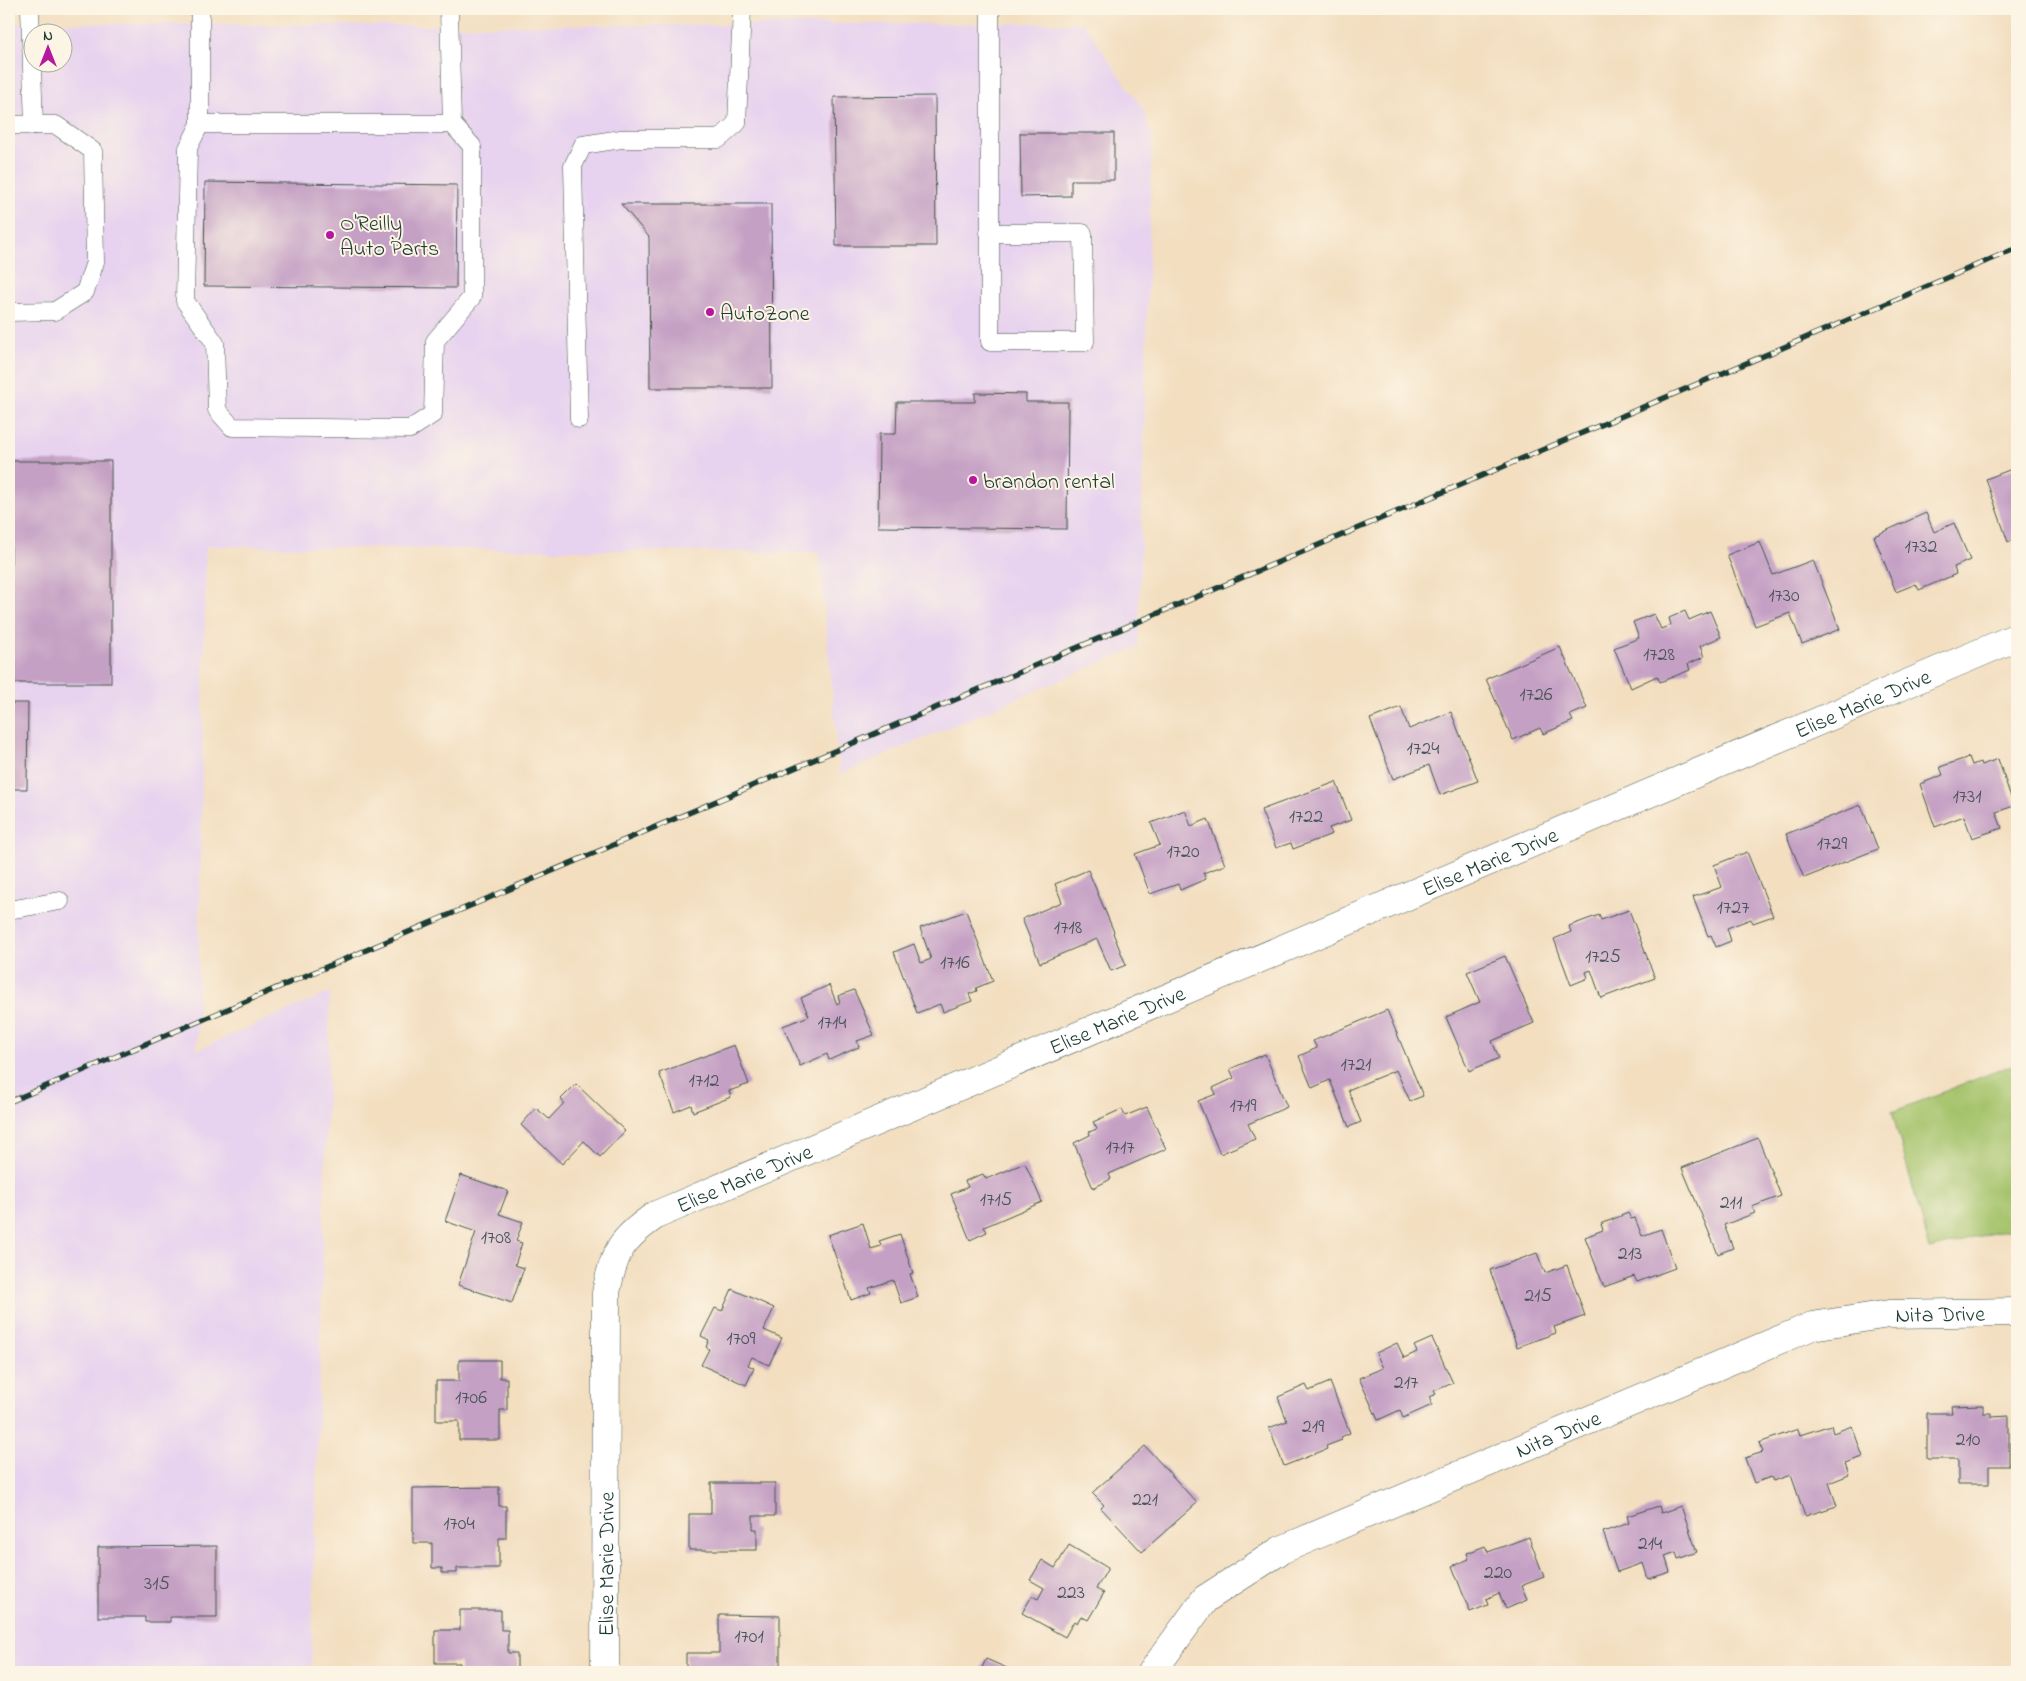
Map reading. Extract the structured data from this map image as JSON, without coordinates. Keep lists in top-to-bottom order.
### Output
{
  "streets": {
    "street": ["Elise Marie Drive", "Nita Drive"]
  },
  "places": ["O'Reilly Auto Parts", "AutoZone", "brandon rental"],
  "house_numbers": [
    "1732",
    "1730",
    "1728",
    "1726",
    "1724",
    "1731",
    "1722",
    "1729",
    "1720",
    "1727",
    "1718",
    "1725",
    "1716",
    "1714",
    "1721",
    "1712",
    "1719",
    "1717",
    "1715",
    "211",
    "1708",
    "213",
    "215",
    "1709",
    "217",
    "1706",
    "219",
    "210",
    "221",
    "1704",
    "214",
    "220",
    "315",
    "223",
    "1701"
  ],
  "north": "top"
}
